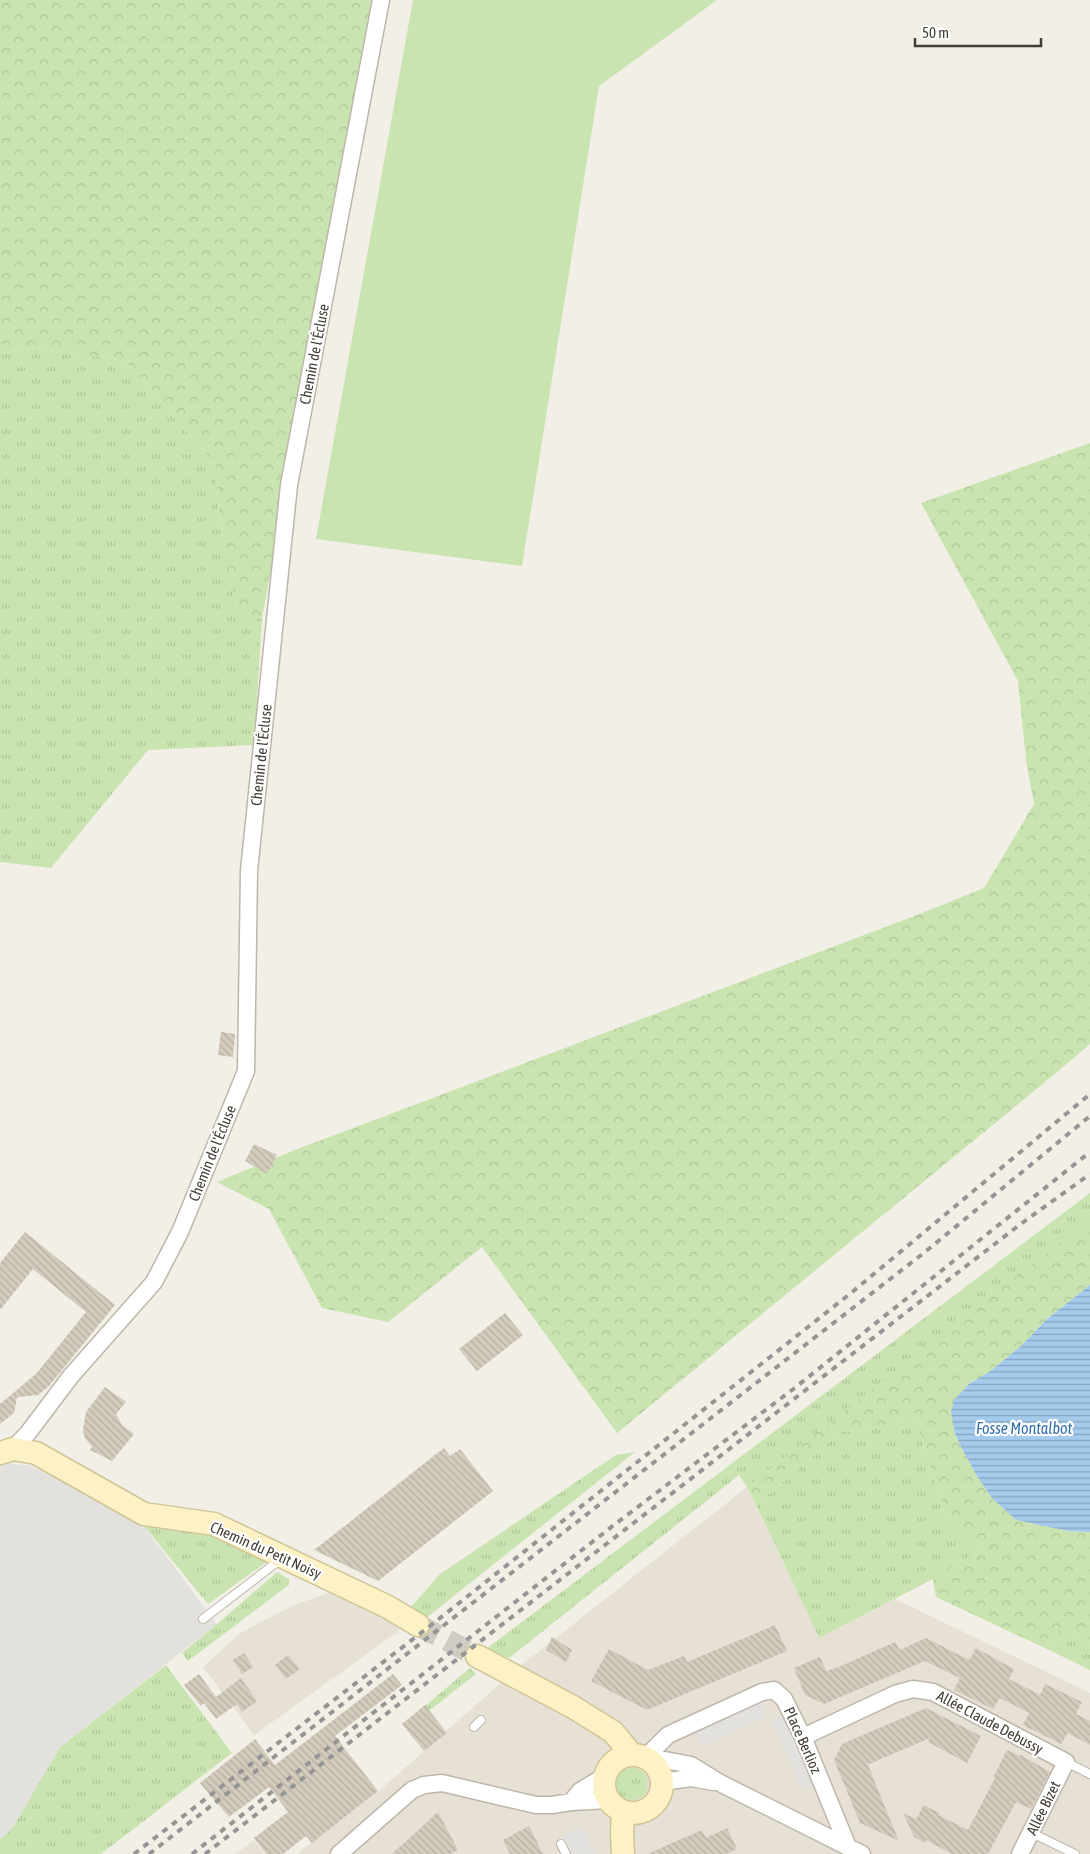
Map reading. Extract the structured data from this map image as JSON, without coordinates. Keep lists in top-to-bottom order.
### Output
{
  "streets": {
    "street": [
      "Chemin de l'Écluse",
      "Chemin du Petit Noisy",
      "Allée Claude Debussy",
      "Place Berlioz",
      "Allée Bizet"
    ]
  },
  "crossings": [
    ["Chemin de l'Écluse", "Chemin du Petit Noisy"],
    ["Allée Claude Debussy", "Place Berlioz"],
    ["Allée Claude Debussy", "Allée Bizet"]
  ],
  "water": ["Fosse Montalbot"],
  "scale_bar": "50 m"
}
